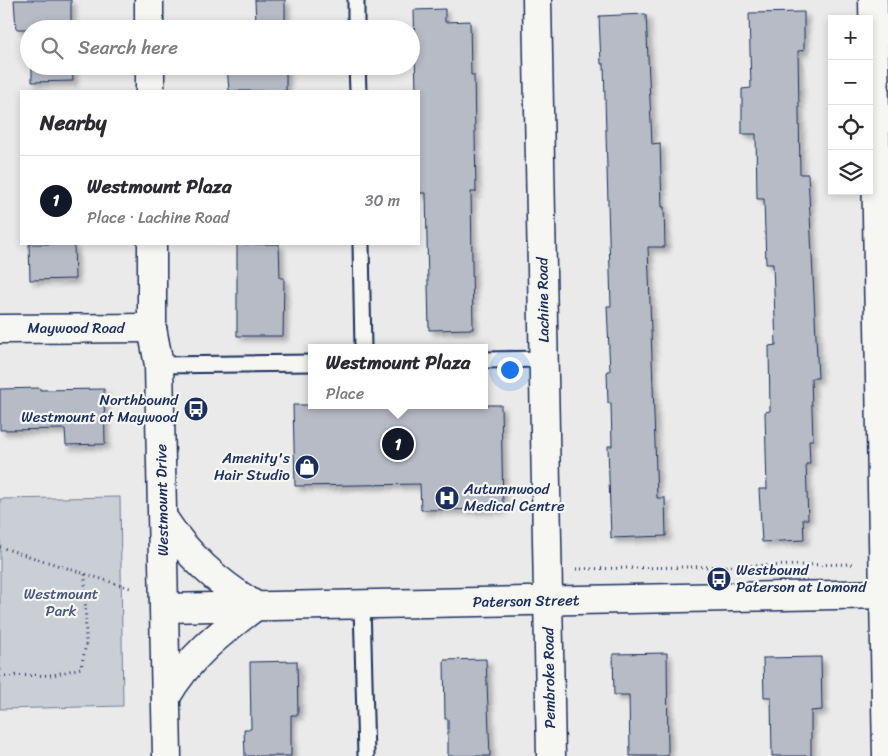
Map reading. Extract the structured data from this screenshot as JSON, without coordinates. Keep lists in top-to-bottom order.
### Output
{
  "streets": {
    "street": [
      "Lachine Road",
      "Maywood Road",
      "Westmount Drive",
      "Paterson Street",
      "Pembroke Road"
    ]
  },
  "crossings": [
    ["Lachine Road", "Paterson Street"],
    ["Lachine Road", "Pembroke Road"],
    ["Maywood Road", "Westmount Drive"],
    ["Westmount Drive", "Paterson Street"],
    ["Paterson Street", "Pembroke Road"]
  ],
  "parks": ["Westmount Park"],
  "places": {
    "bus stop": ["Northbound Westmount at Maywood", "Westbound Paterson at Lomond"],
    "shop": ["Amenity's Hair Studio"],
    "hospital": ["Autumnwood Medical Centre"]
  },
  "page": {
    "map_buttons": ["+", "−"],
    "search": "Search here",
    "heading": "Nearby",
    "list": [
      {
        "mark": "1",
        "name": "Westmount Plaza",
        "note": "Place · Lachine Road",
        "value": "30 m"
      }
    ],
    "popup": ["Westmount Plaza", "Place"],
    "pins": "1"
  }
}
